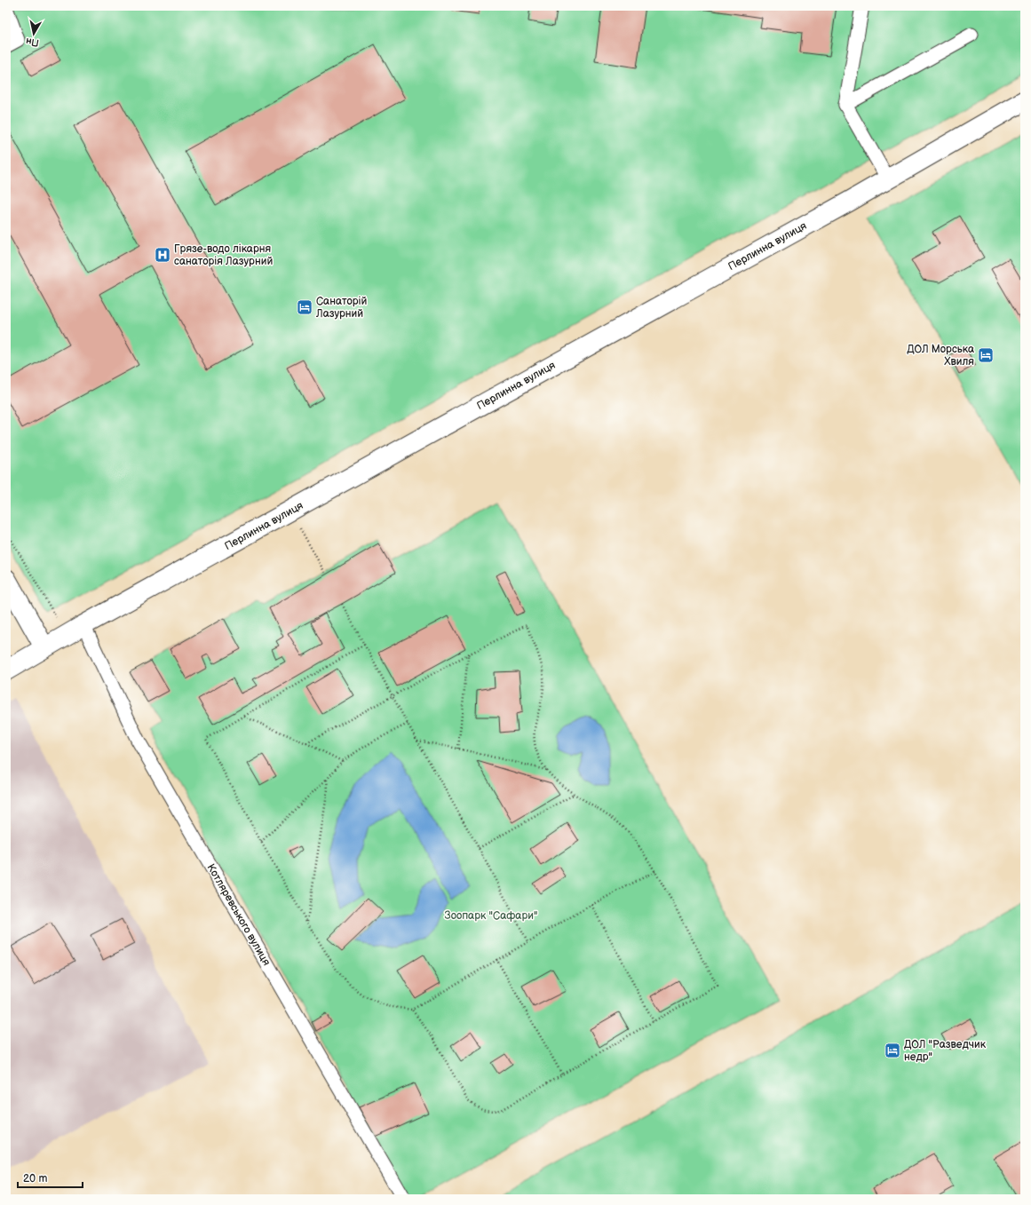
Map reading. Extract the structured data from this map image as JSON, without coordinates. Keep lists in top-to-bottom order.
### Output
{
  "streets": {
    "street": ["Перлинна вулиця"],
    "lane": ["Котляревського вулиця"]
  },
  "crossings": [
    ["Перлинна вулиця", "Котляревського вулиця"]
  ],
  "parks": ["Зоопарк \"Сафари\""],
  "places": {
    "hospital": ["Грязе-водо лікарня санаторія Лазурний"],
    "hotel": ["Санаторій Лазурний", "ДОЛ Морська Хвиля", "ДОЛ \"Разведчик недр\""]
  },
  "scale_bar": "20 m",
  "north": "bottom"
}
